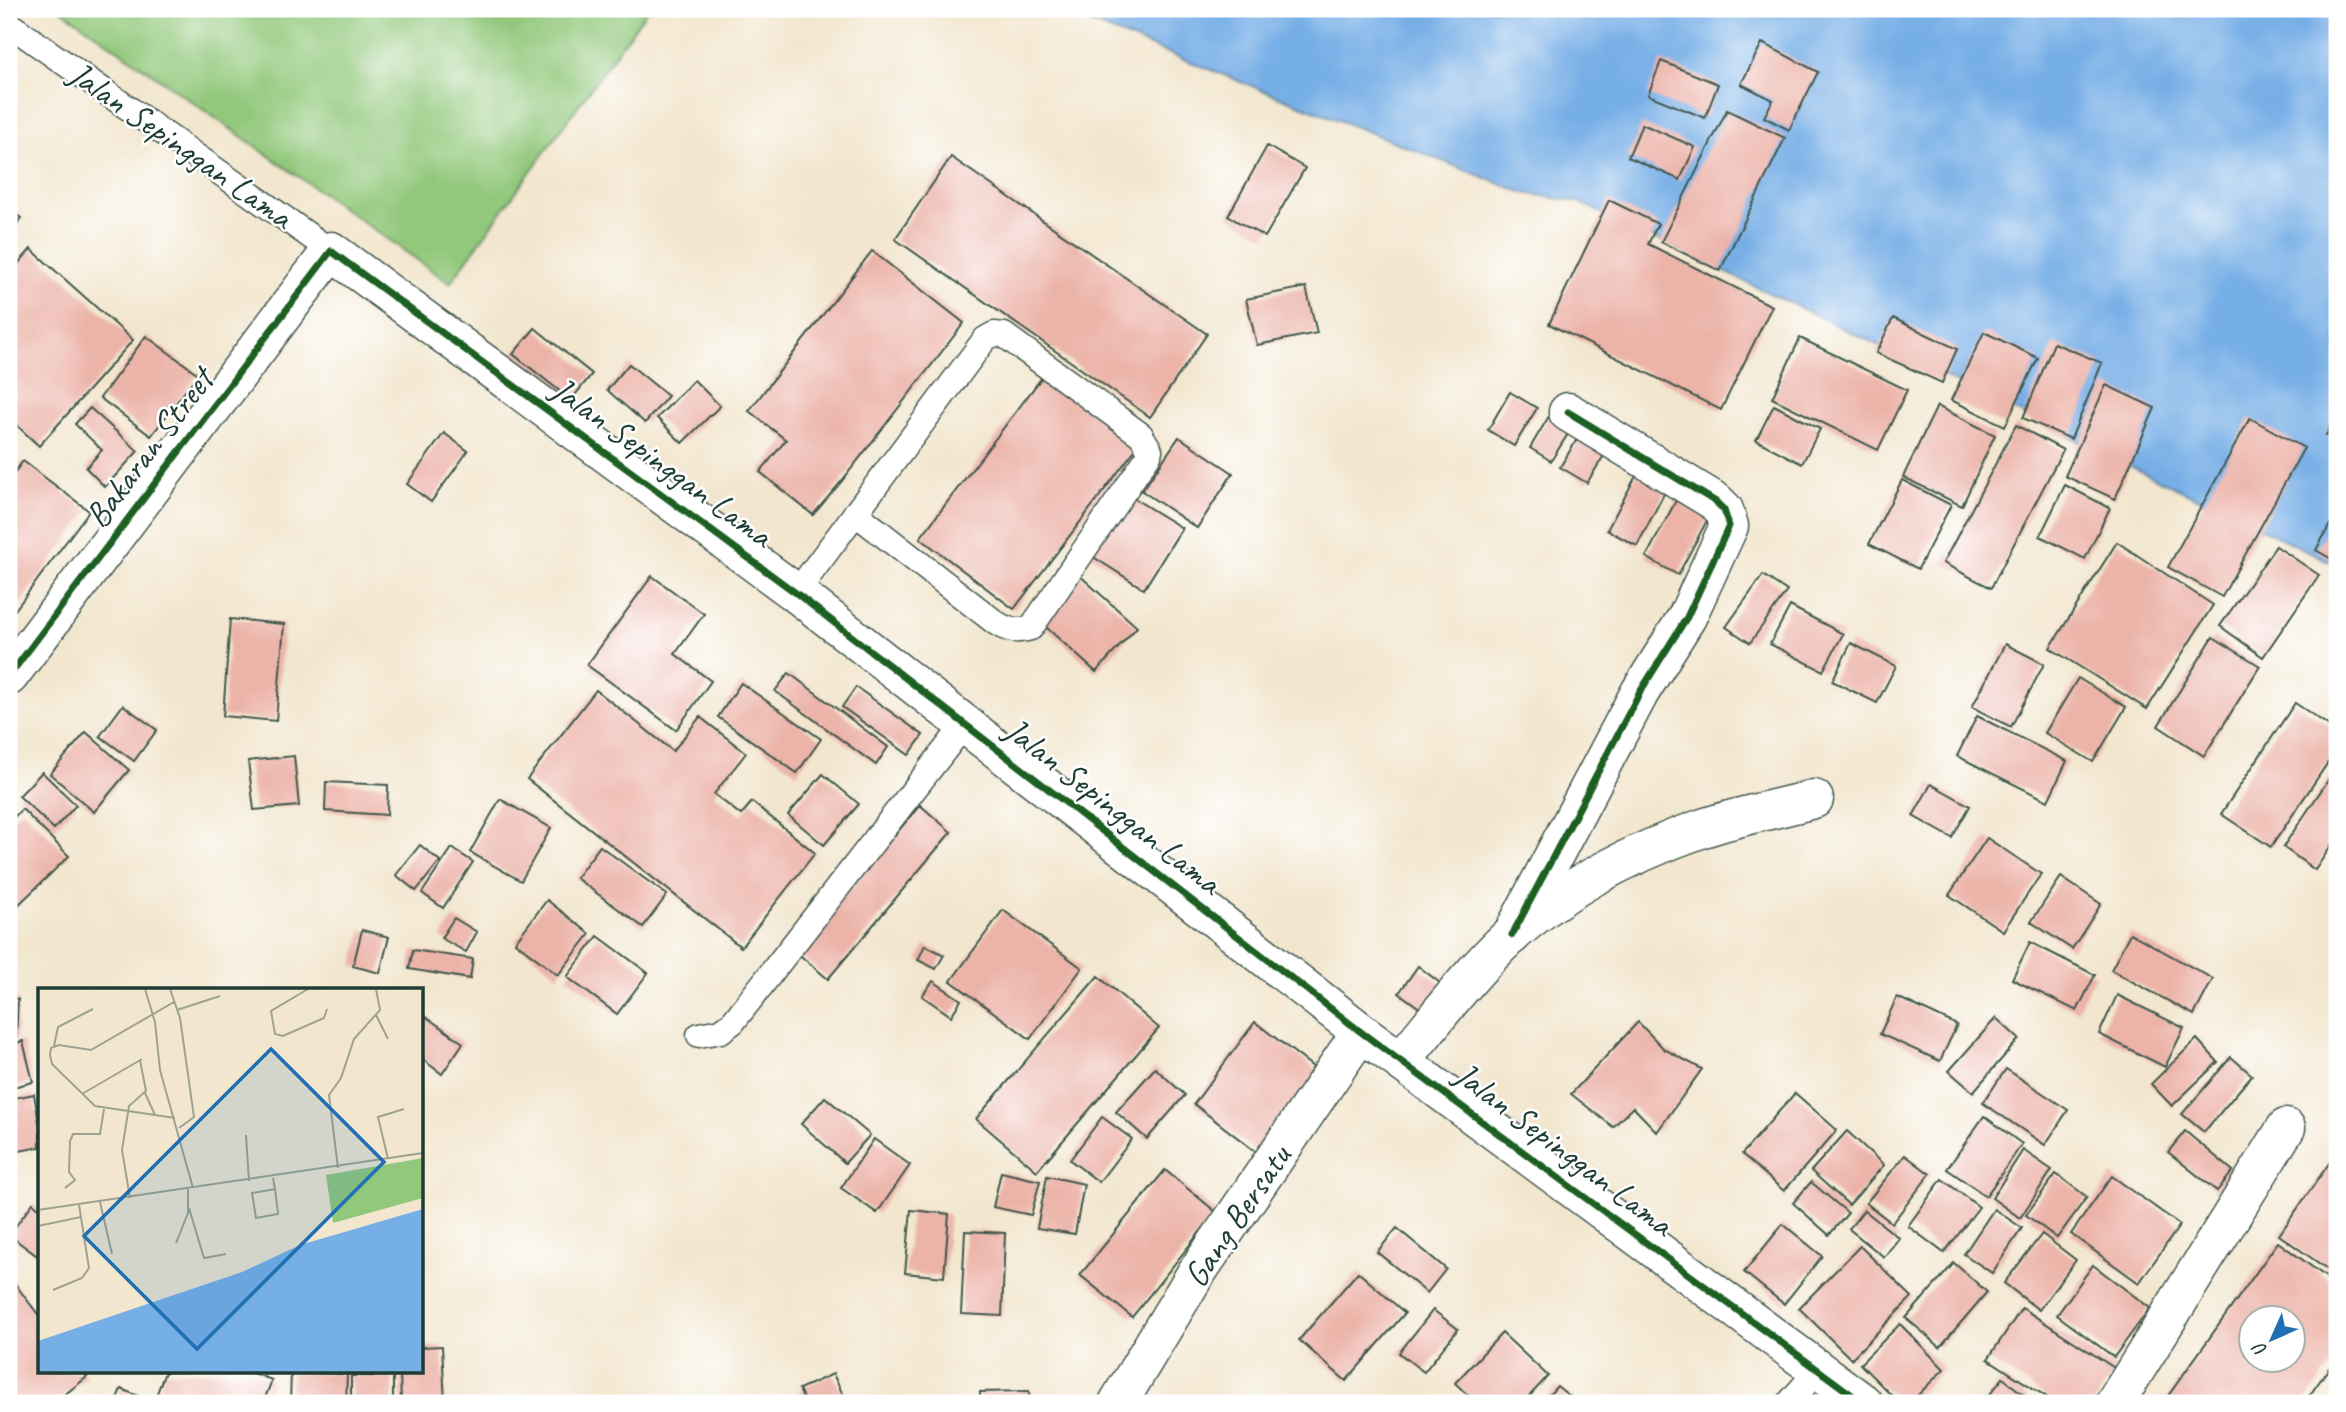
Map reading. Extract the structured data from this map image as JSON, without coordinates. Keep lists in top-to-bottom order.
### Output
{
  "streets": {
    "street": ["Jalan Sepinggan Lama", "Bakaran Street", "Gang Bersatu"]
  },
  "crossings": [
    ["Jalan Sepinggan Lama", "Bakaran Street"],
    ["Jalan Sepinggan Lama", "Gang Bersatu"]
  ],
  "north": "bottom left"
}
